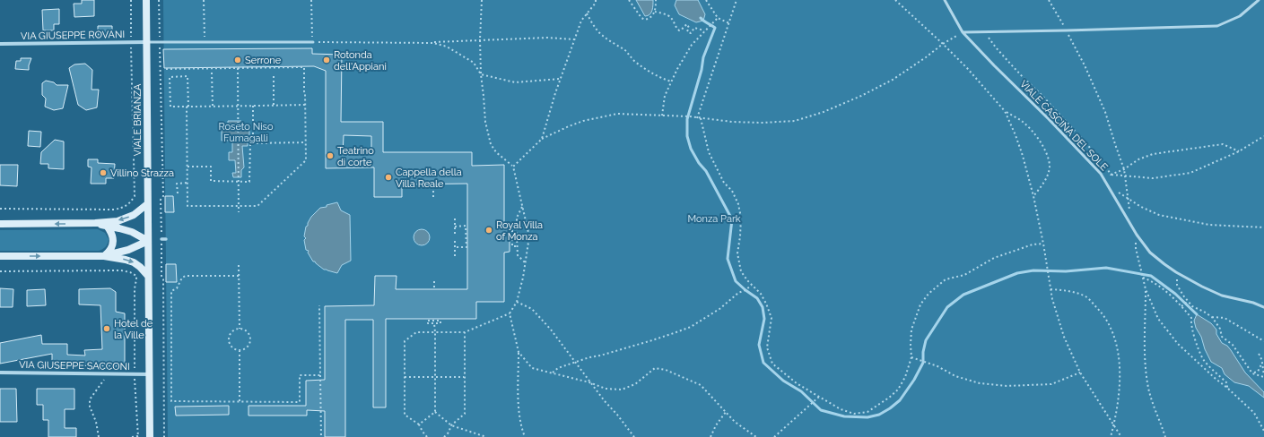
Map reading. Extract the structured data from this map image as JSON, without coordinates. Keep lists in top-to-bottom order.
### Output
{
  "streets": {
    "main road": ["VIALE BRIANZA"],
    "street": ["VIA GIUSEPPE ROVANI", "VIA GIUSEPPE SACCONI"],
    "lane": ["VIALE CASCINA DEL SOLE"]
  },
  "crossings": [
    ["VIA GIUSEPPE ROVANI", "VIALE BRIANZA"],
    ["VIALE BRIANZA", "VIA GIUSEPPE SACCONI"]
  ],
  "parks": ["Roseto Niso Fumagalli", "Monza Park"],
  "places": [
    "Serrone",
    "Rotonda dell'Appiani",
    "Teatrino di corte",
    "Villino Strazza",
    "Cappella della Villa Reale",
    "Royal Villa of Monza",
    "Hotel de la Ville"
  ]
}
